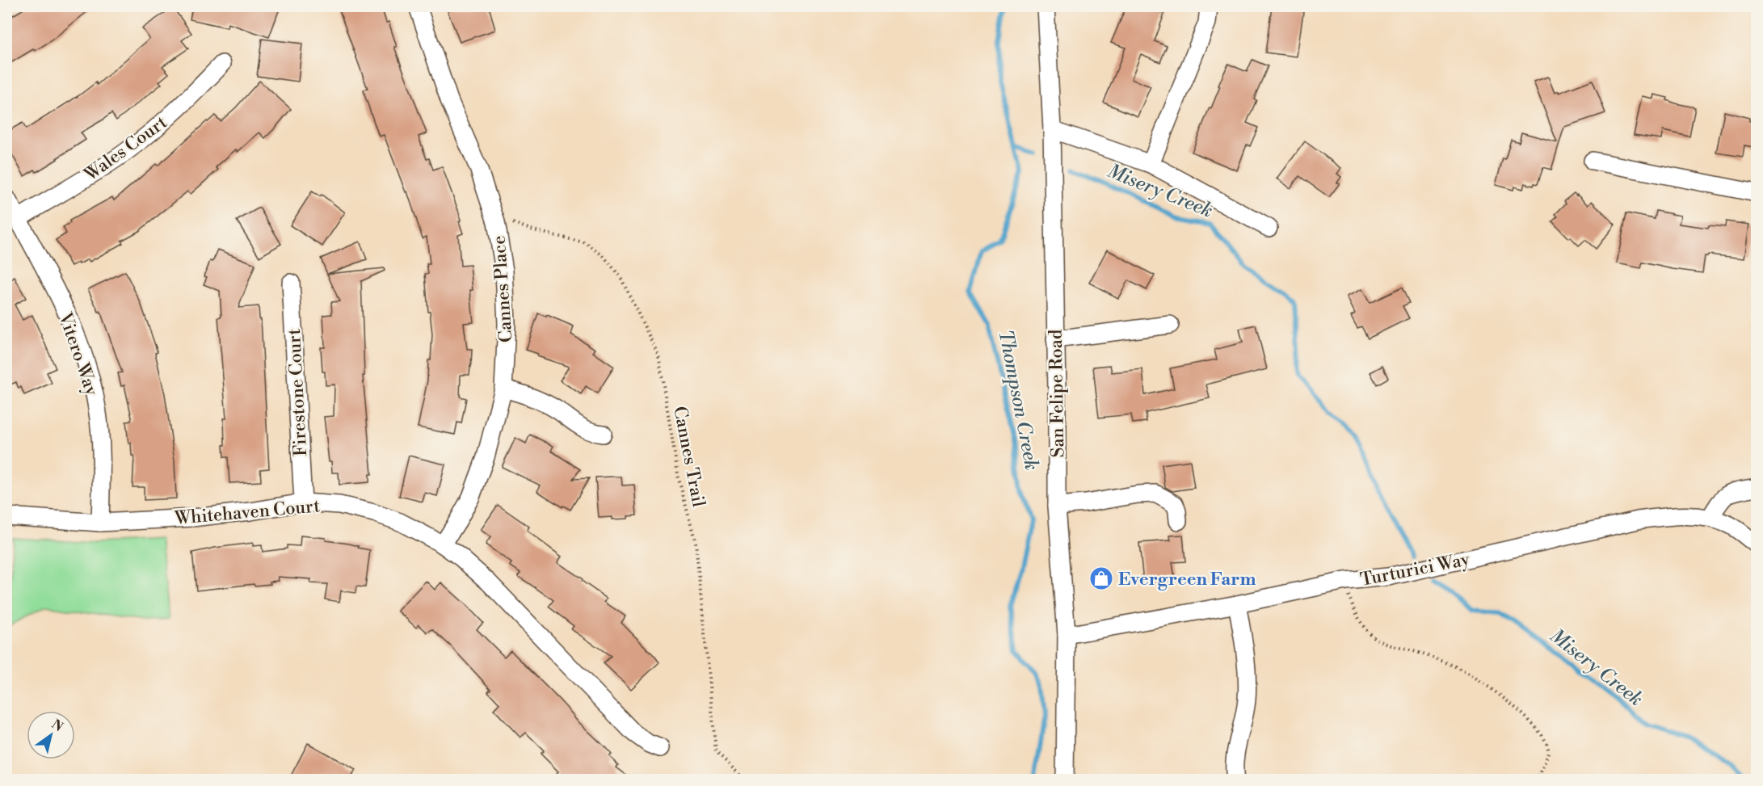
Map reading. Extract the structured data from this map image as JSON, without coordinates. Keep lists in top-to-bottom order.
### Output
{
  "streets": {
    "street": [
      "Wales Court",
      "Cannes Place",
      "Vitero Way",
      "Firestone Court",
      "San Felipe Road",
      "Whitehaven Court",
      "Turturici Way"
    ],
    "path": ["Cannes Trail"]
  },
  "crossings": [
    ["Wales Court", "Vitero Way"],
    ["Cannes Place", "Cannes Trail"],
    ["Cannes Place", "Whitehaven Court"],
    ["Vitero Way", "Whitehaven Court"],
    ["Firestone Court", "Whitehaven Court"],
    ["San Felipe Road", "Turturici Way"]
  ],
  "water": ["Misery Creek", "Thompson Creek"],
  "places": {
    "shop": ["Evergreen Farm"]
  },
  "north": "top right"
}
